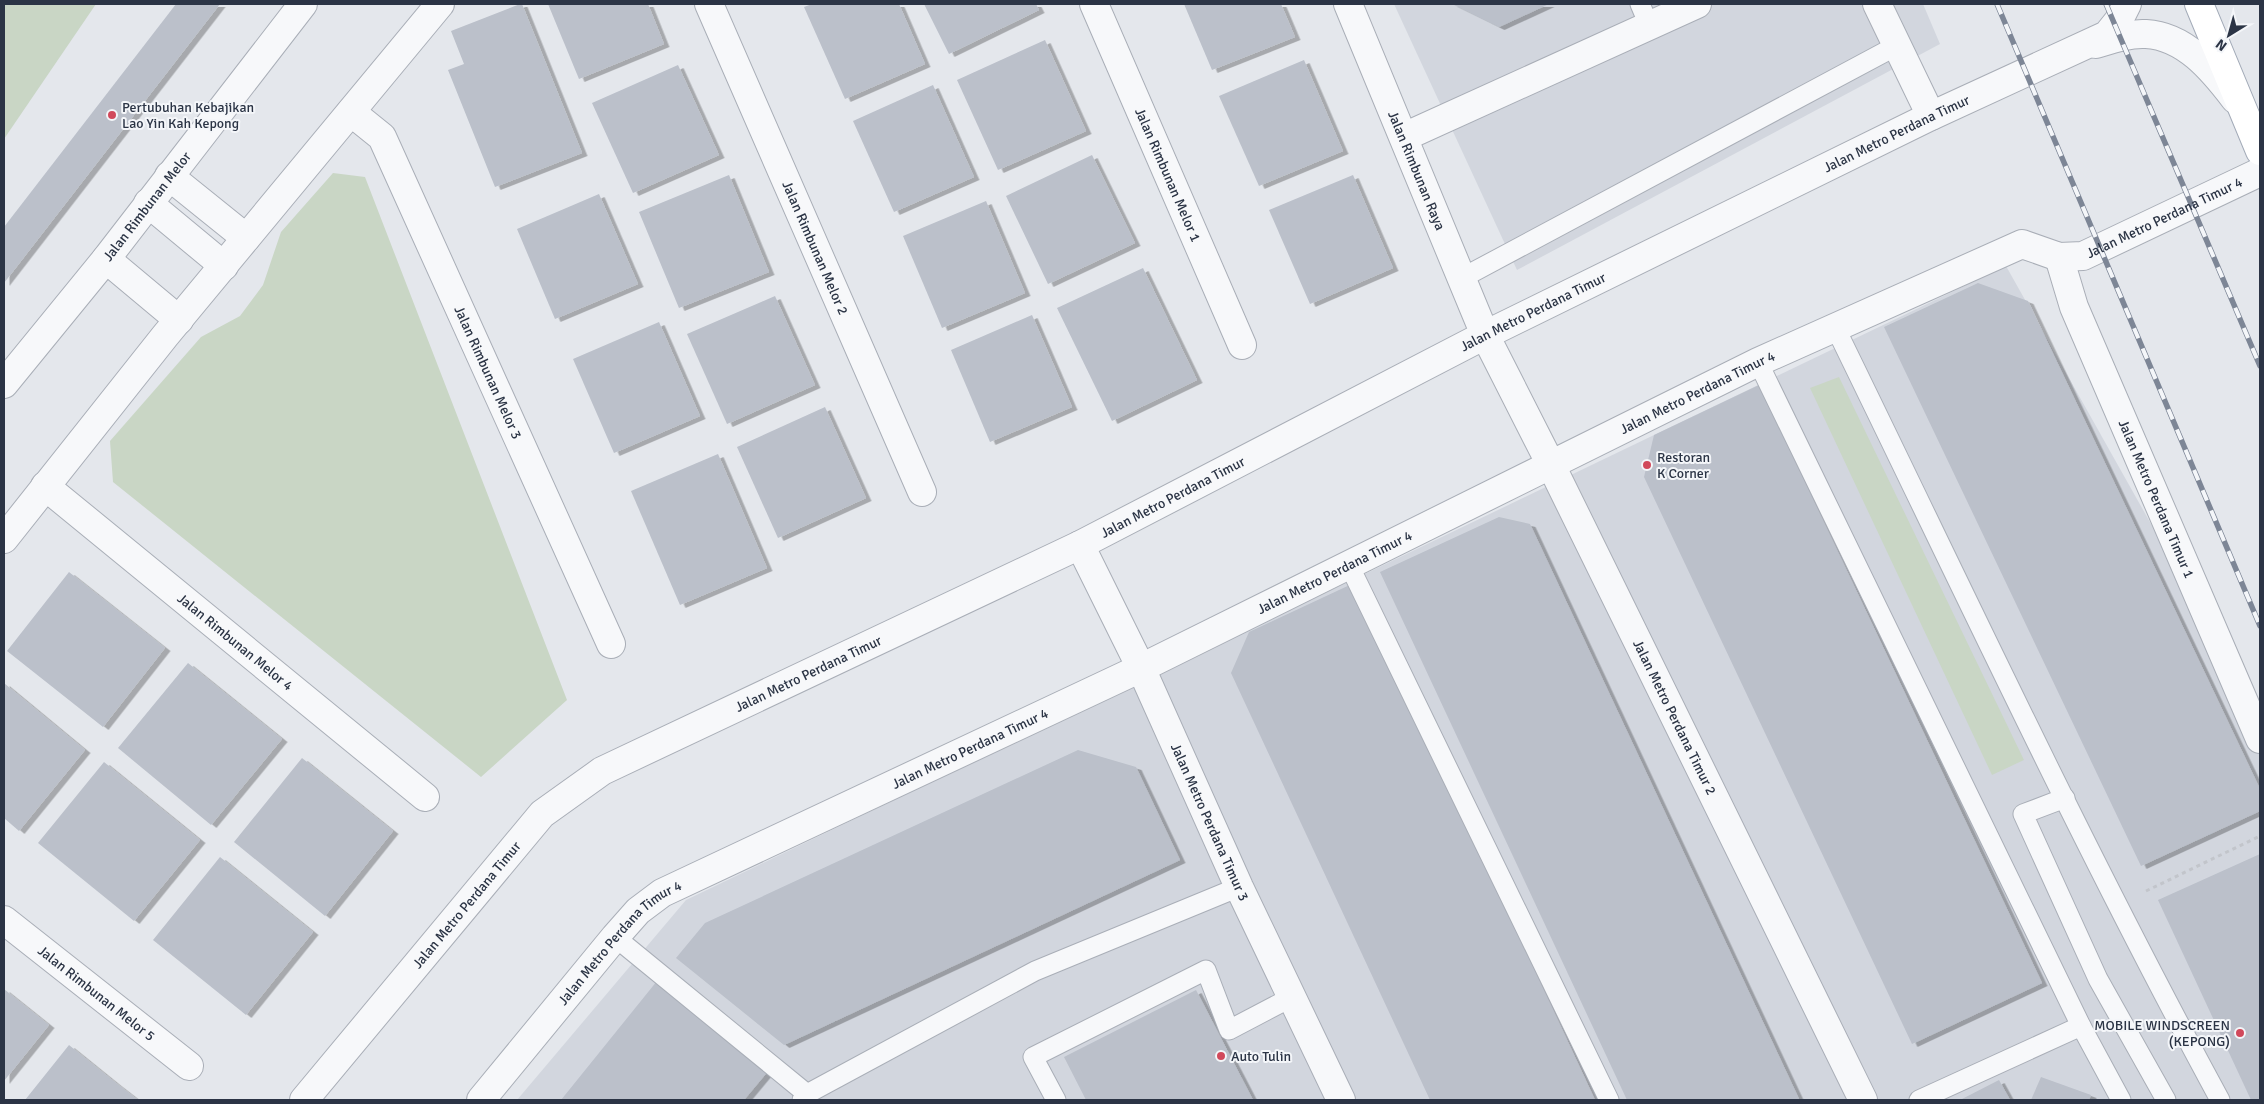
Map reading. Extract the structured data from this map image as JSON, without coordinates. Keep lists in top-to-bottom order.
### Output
{
  "streets": {
    "street": [
      "Jalan Metro Perdana Timur",
      "Jalan Rimbunan Raya",
      "Jalan Rimbunan Melor 1",
      "Jalan Rimbunan Melor",
      "Jalan Metro Perdana Timur 4",
      "Jalan Rimbunan Melor 2",
      "Jalan Rimbunan Melor 3",
      "Jalan Metro Perdana Timur 1",
      "Jalan Rimbunan Melor 4",
      "Jalan Metro Perdana Timur 2",
      "Jalan Metro Perdana Timur 3",
      "Jalan Rimbunan Melor 5"
    ]
  },
  "crossings": [
    ["Jalan Metro Perdana Timur", "Jalan Rimbunan Raya"],
    ["Jalan Metro Perdana Timur", "Jalan Metro Perdana Timur 2"],
    ["Jalan Metro Perdana Timur", "Jalan Metro Perdana Timur 3"],
    ["Jalan Rimbunan Raya", "Jalan Metro Perdana Timur 2"],
    ["Jalan Metro Perdana Timur 4", "Jalan Metro Perdana Timur 1"],
    ["Jalan Metro Perdana Timur 4", "Jalan Metro Perdana Timur 2"],
    ["Jalan Metro Perdana Timur 4", "Jalan Metro Perdana Timur 3"]
  ],
  "places": [
    "Pertubuhan Kebajikan Lao Yin Kah Kepong",
    "Restoran K Corner",
    "MOBILE WINDSCREEN (KEPONG)",
    "Auto Tulin"
  ],
  "north": "bottom left"
}
